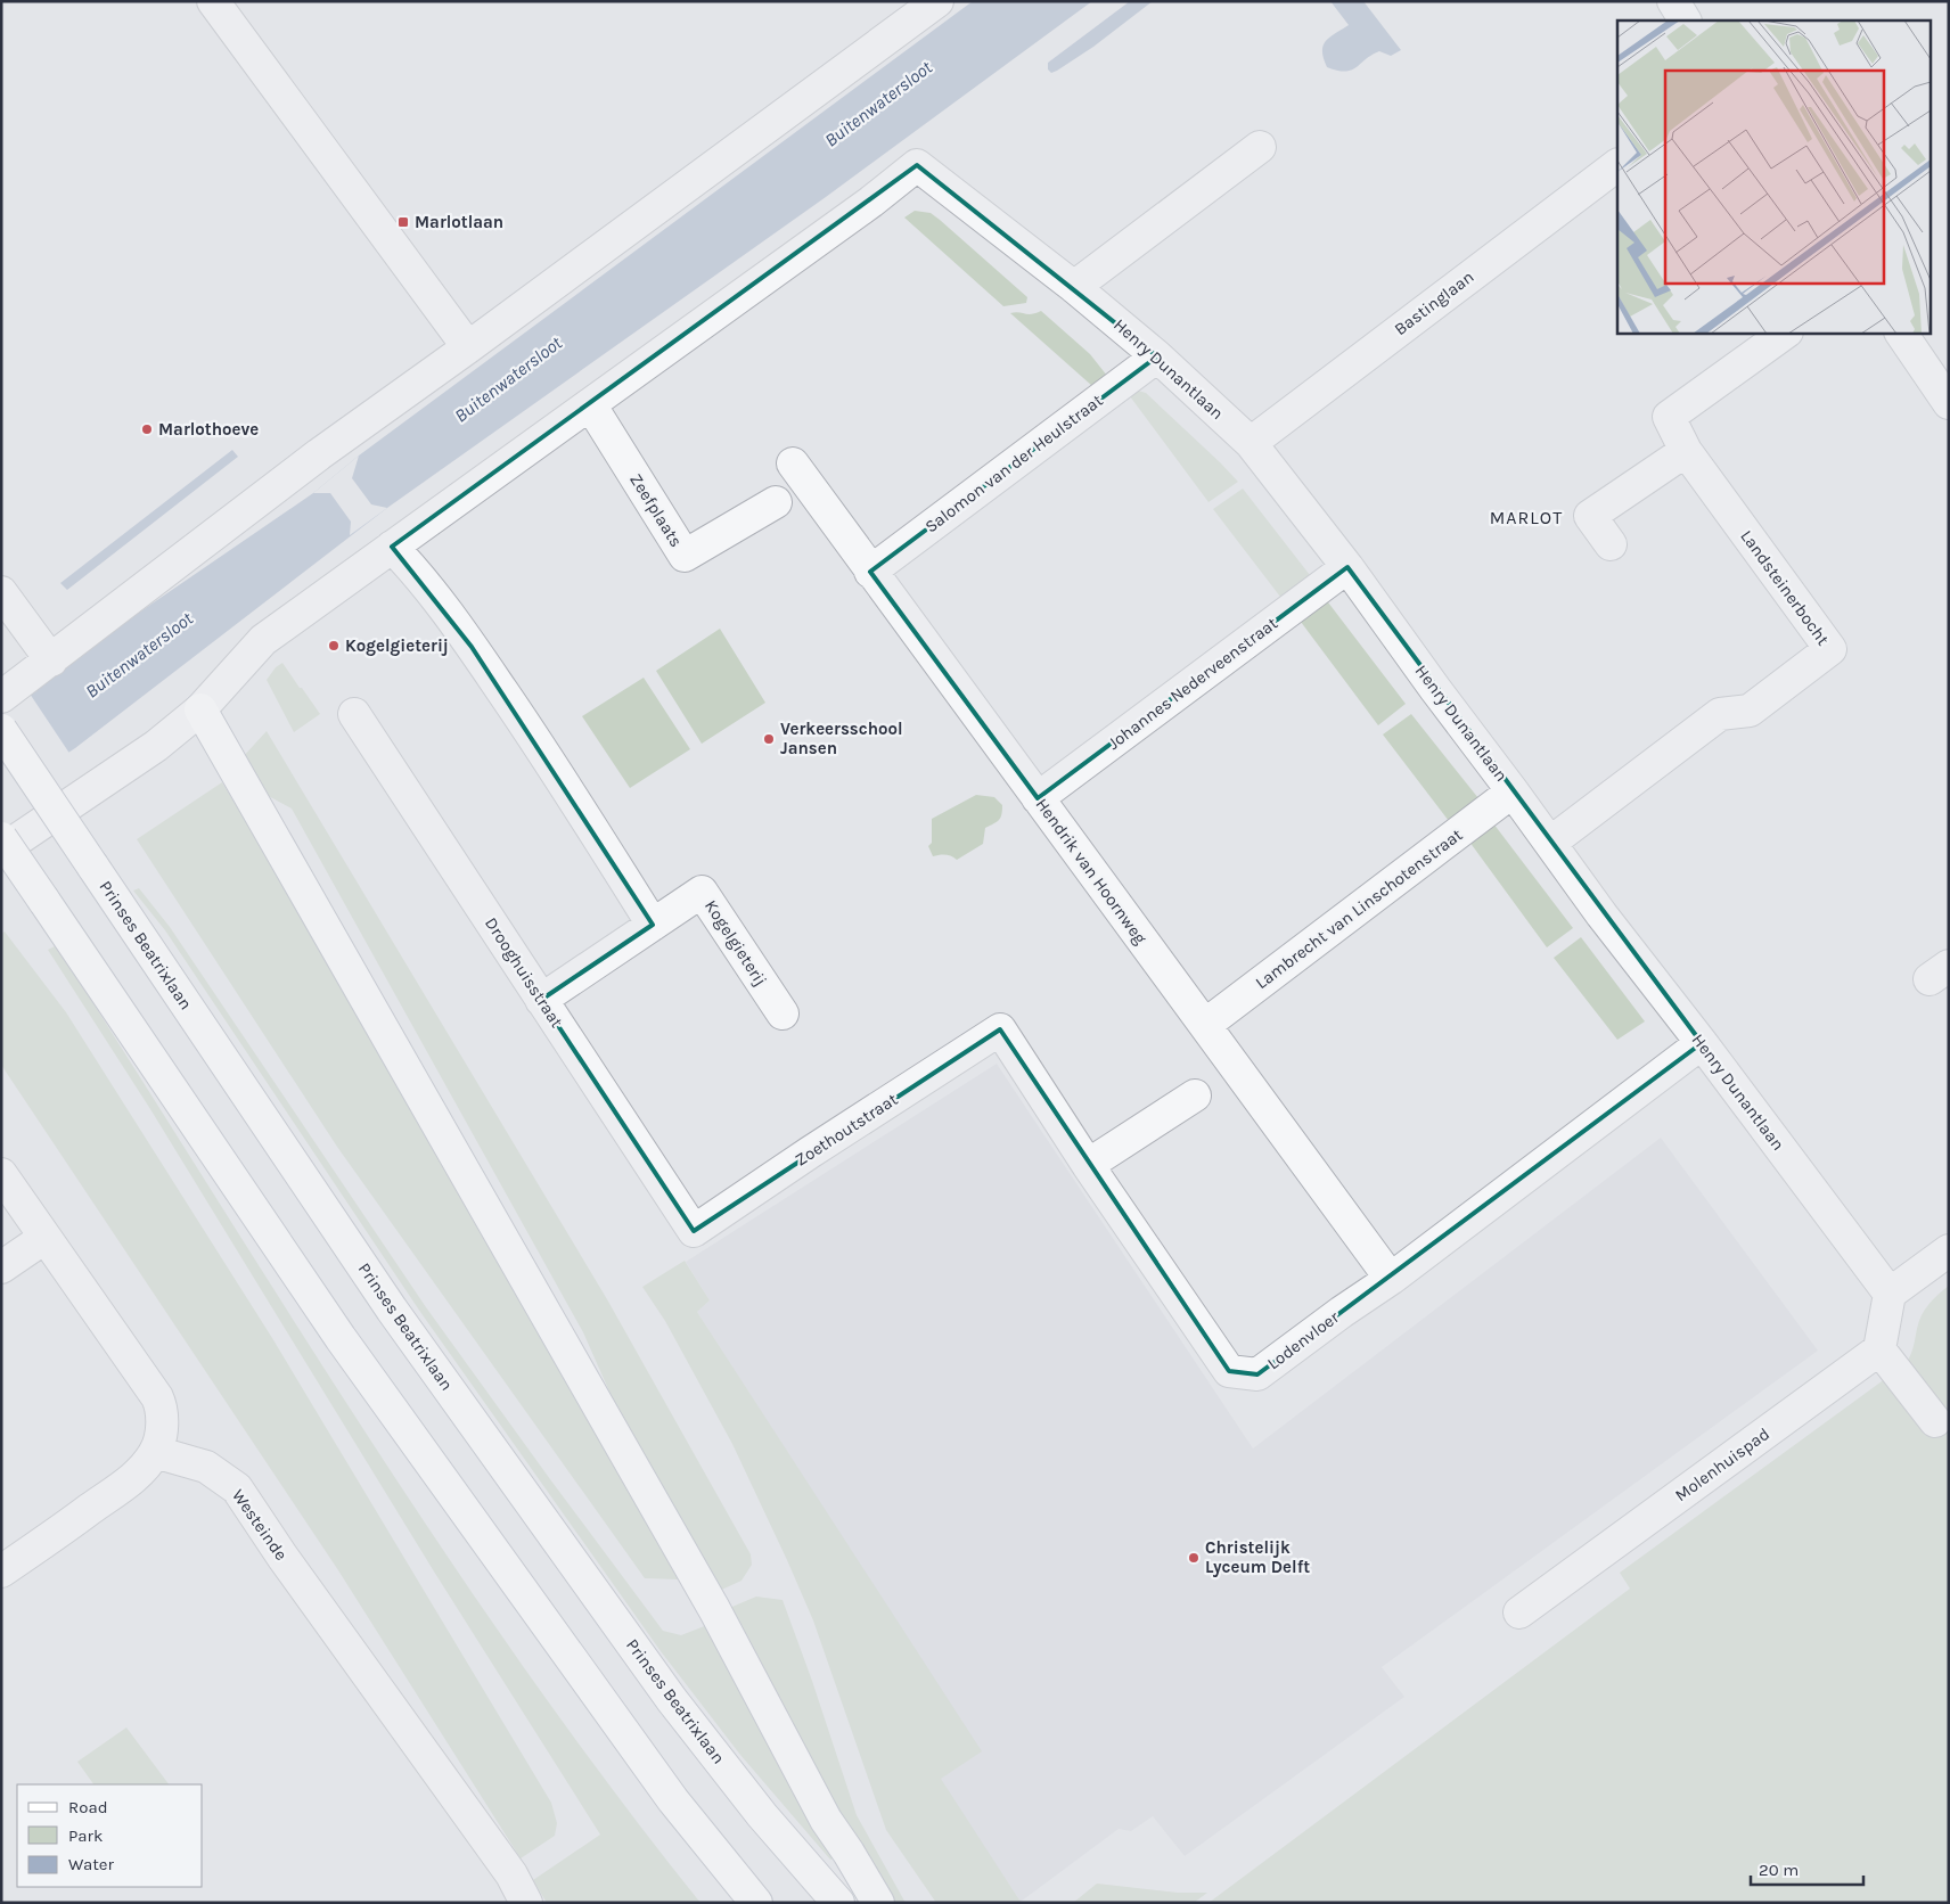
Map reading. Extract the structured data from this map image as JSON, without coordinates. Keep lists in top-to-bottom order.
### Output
{
  "streets": {
    "main road": ["Prinses Beatrixlaan"],
    "street": [
      "Bastinglaan",
      "Henry Dunantlaan",
      "Salomon van der Heulstraat",
      "Zeefplaats",
      "Landsteinerbocht",
      "Johannes Nederveenstraat",
      "Hendrik van Hoornweg",
      "Lambrecht van Linschotenstraat",
      "Kogelgieterij",
      "Drooghuisstraat",
      "Zoethoutstraat",
      "Lodenvloer",
      "Molenhuispad",
      "Westeinde"
    ]
  },
  "crossings": [
    ["Bastinglaan", "Henry Dunantlaan"],
    ["Henry Dunantlaan", "Salomon van der Heulstraat"],
    ["Henry Dunantlaan", "Zeefplaats"],
    ["Henry Dunantlaan", "Landsteinerbocht"],
    ["Henry Dunantlaan", "Johannes Nederveenstraat"],
    ["Henry Dunantlaan", "Lambrecht van Linschotenstraat"],
    ["Henry Dunantlaan", "Lodenvloer"],
    ["Salomon van der Heulstraat", "Hendrik van Hoornweg"],
    ["Johannes Nederveenstraat", "Hendrik van Hoornweg"],
    ["Hendrik van Hoornweg", "Lambrecht van Linschotenstraat"],
    ["Hendrik van Hoornweg", "Lodenvloer"],
    ["Kogelgieterij", "Drooghuisstraat"],
    ["Drooghuisstraat", "Zoethoutstraat"],
    ["Zoethoutstraat", "Lodenvloer"]
  ],
  "districts": ["MARLOT"],
  "water": ["Buitenwatersloot"],
  "places": {
    "transit": ["Marlotlaan"],
    "other": [
      "Marlothoeve",
      "Kogelgieterij",
      "Verkeersschool Jansen",
      "Christelijk Lyceum Delft"
    ]
  },
  "legend": ["Road", "Park", "Water"],
  "scale_bar": "20 m"
}
